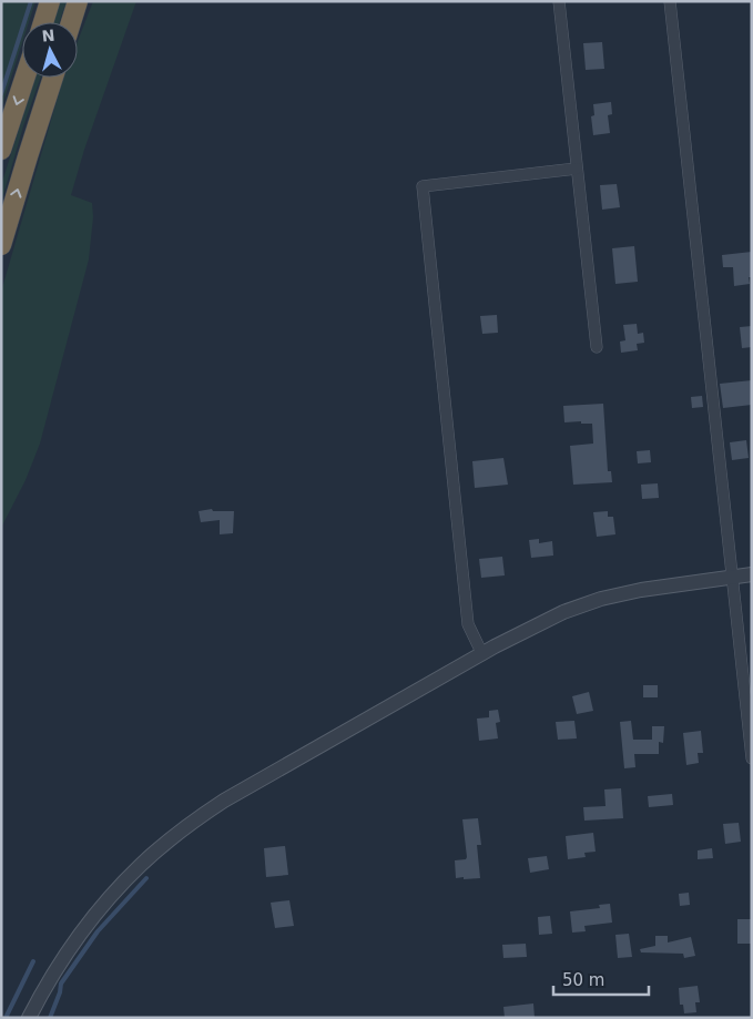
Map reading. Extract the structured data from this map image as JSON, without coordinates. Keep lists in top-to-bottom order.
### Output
{
  "scale_bar": "50 m",
  "north": "top"
}
